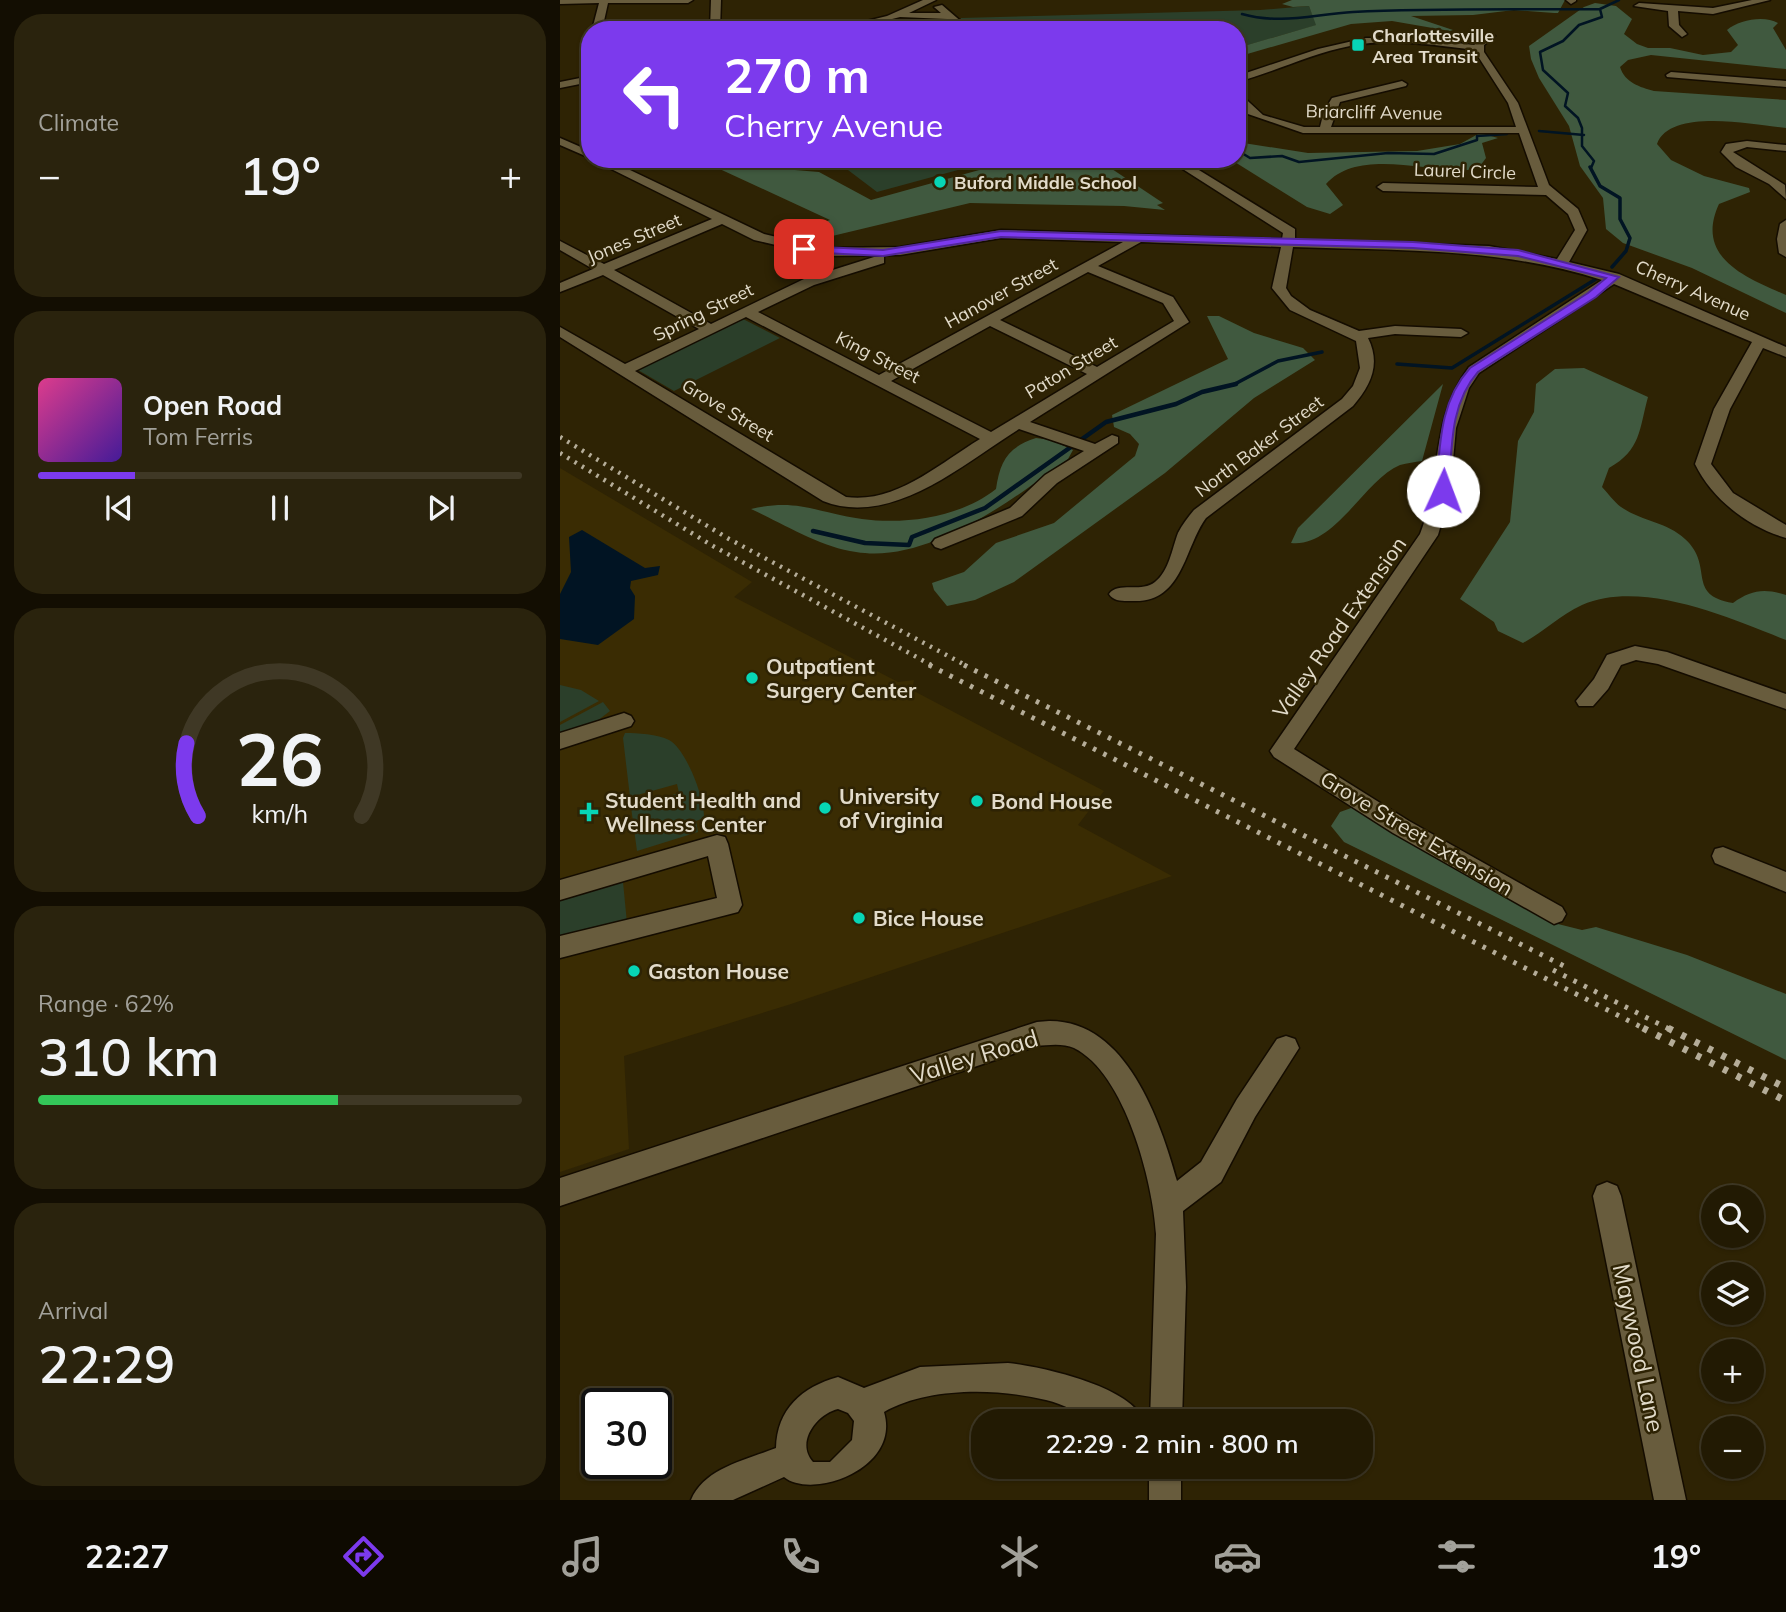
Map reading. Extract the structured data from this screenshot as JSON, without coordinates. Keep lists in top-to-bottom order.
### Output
{
  "streets": {
    "street": [
      "Briarcliff Avenue",
      "Laurel Circle",
      "Jones Street",
      "Cherry Avenue",
      "Hanover Street",
      "Spring Street",
      "King Street",
      "Paton Street",
      "Grove Street",
      "North Baker Street",
      "Valley Road Extension",
      "Grove Street Extension",
      "Valley Road",
      "Maywood Lane"
    ]
  },
  "crossings": [
    ["Jones Street", "Cherry Avenue"],
    ["Cherry Avenue", "Hanover Street"],
    ["Cherry Avenue", "Spring Street"],
    ["Cherry Avenue", "Valley Road Extension"],
    ["Hanover Street", "King Street"],
    ["Hanover Street", "Paton Street"],
    ["Spring Street", "King Street"],
    ["Spring Street", "Grove Street"],
    ["King Street", "Paton Street"],
    ["Paton Street", "Grove Street"],
    ["Valley Road Extension", "Grove Street Extension"]
  ],
  "places": {
    "transit": ["Charlottesville Area Transit"],
    "other": [
      "Buford Middle School",
      "Outpatient Surgery Center",
      "Bond House",
      "University of Virginia",
      "Bice House",
      "Gaston House"
    ],
    "health": ["Student Health and Wellness Center"]
  },
  "page": {
    "tile": [
      "Climate",
      ["Range · 62%", "310 km"],
      ["Arrival", "22:29"]
    ],
    "turn": ["270 m", "Cherry Avenue"],
    "heat": ["−", "19°", "+"],
    "song": ["Open Road", "Tom Ferris"],
    "map_buttons": ["+", "−"],
    "limit": "30",
    "trip": "22:29 · 2 min · 800 m",
    "tabs": ["22:27", "19°"],
    "gauge": ["26", "km/h"]
  }
}
